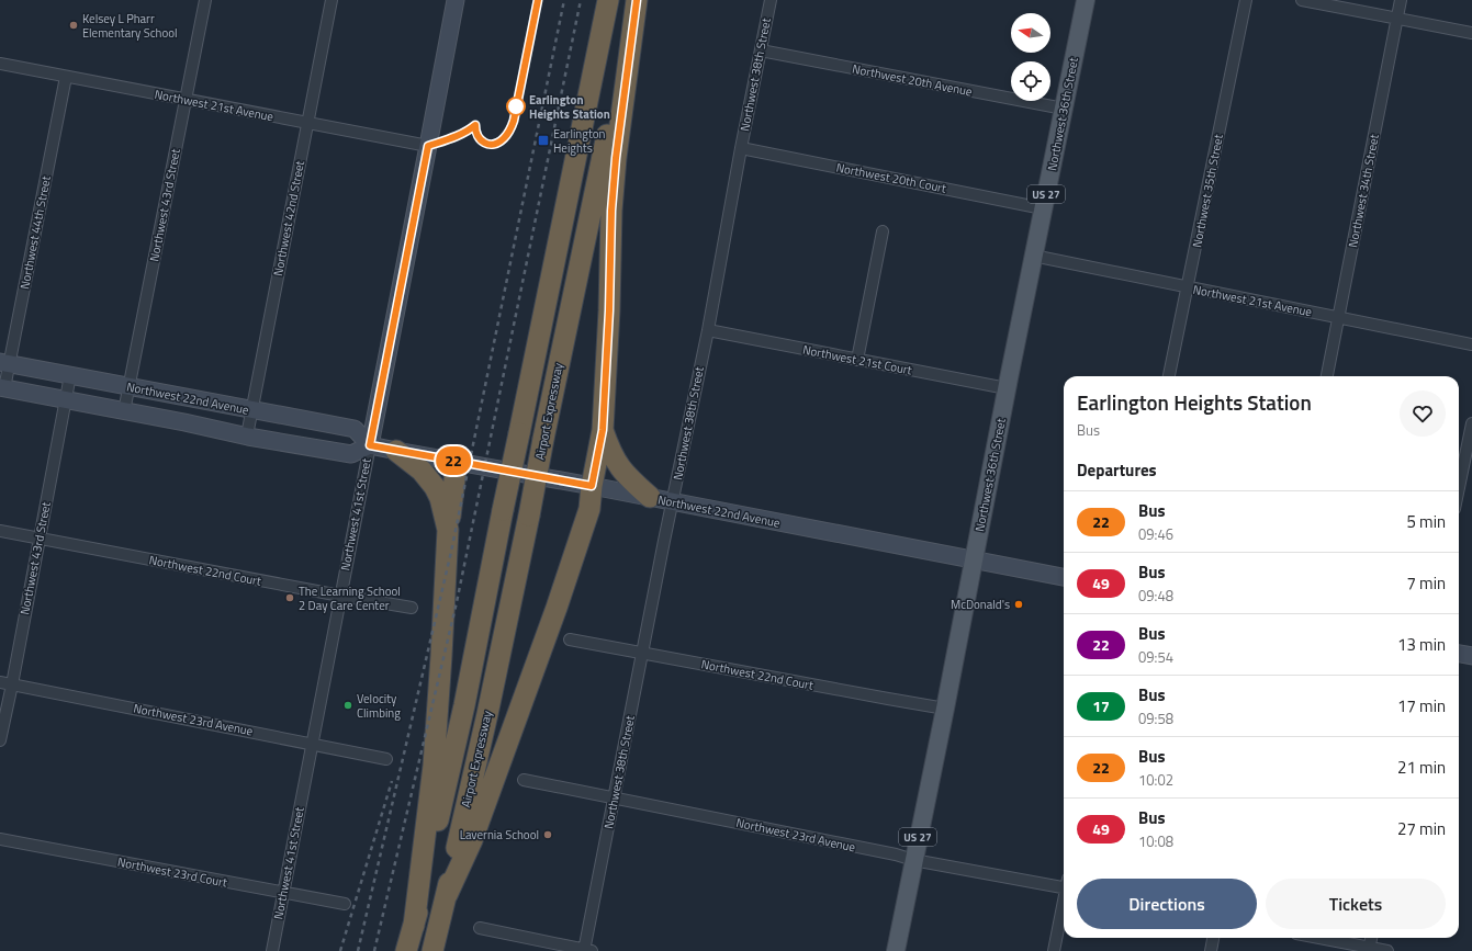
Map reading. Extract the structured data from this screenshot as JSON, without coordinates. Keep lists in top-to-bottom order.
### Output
{
  "streets": {
    "highway": ["Airport Expressway"],
    "main road": [
      "Northwest 36th Street",
      "US 27",
      "Northwest 22nd Avenue",
      "Northwest 41st Street"
    ],
    "street": [
      "Northwest 38th Street",
      "Northwest 20th Avenue",
      "Northwest 21st Avenue",
      "Northwest 20th Court",
      "Northwest 35th Street",
      "Northwest 34th Street",
      "Northwest 43rd Street",
      "Northwest 42nd Street",
      "Northwest 44th Street",
      "Northwest 21st Court",
      "Northwest 22nd Court",
      "Northwest 23rd Avenue",
      "Northwest 23rd Court"
    ]
  },
  "crossings": [
    ["Northwest 38th Street", "Northwest 20th Avenue"],
    ["Northwest 38th Street", "Northwest 20th Court"],
    ["Northwest 38th Street", "Northwest 21st Court"],
    ["Northwest 38th Street", "Northwest 22nd Avenue"],
    ["Northwest 38th Street", "Northwest 22nd Court"],
    ["Northwest 38th Street", "Northwest 23rd Avenue"],
    ["Northwest 20th Avenue", "Northwest 36th Street"],
    ["Northwest 21st Avenue", "Northwest 36th Street"],
    ["Northwest 21st Avenue", "Northwest 35th Street"],
    ["Northwest 21st Avenue", "Northwest 34th Street"],
    ["Northwest 21st Avenue", "Northwest 43rd Street"],
    ["Northwest 21st Avenue", "Northwest 42nd Street"],
    ["Northwest 21st Avenue", "Northwest 44th Street"],
    ["Northwest 21st Avenue", "Northwest 41st Street"],
    ["Northwest 36th Street", "Northwest 20th Court"],
    ["Northwest 36th Street", "Northwest 21st Court"],
    ["Northwest 36th Street", "Northwest 22nd Avenue"],
    ["Northwest 36th Street", "Northwest 22nd Court"],
    ["Northwest 36th Street", "Northwest 23rd Avenue"],
    ["Northwest 43rd Street", "Northwest 22nd Avenue"],
    ["Northwest 43rd Street", "Northwest 22nd Court"],
    ["Northwest 43rd Street", "Northwest 23rd Avenue"],
    ["Northwest 42nd Street", "Northwest 22nd Avenue"],
    ["Northwest 44th Street", "Northwest 22nd Avenue"],
    ["Northwest 22nd Avenue", "Northwest 41st Street"],
    ["Northwest 41st Street", "Northwest 22nd Court"],
    ["Northwest 41st Street", "Northwest 23rd Avenue"],
    ["Northwest 41st Street", "Northwest 23rd Court"]
  ],
  "places": {
    "other": [
      "Kelsey L Pharr Elementary School",
      "Earlington Heights Station",
      "The Learning School 2 Day Care Center",
      "McDonald's",
      "Velocity Climbing",
      "Lavernia School"
    ],
    "transit": ["Earlington Heights"]
  },
  "lines": ["bus line 22"],
  "north": "left",
  "page": {
    "on_map": "22",
    "heading": [
      ["Earlington Heights Station", "Bus"],
      "Departures"
    ],
    "list": [
      {
        "mark": "22",
        "name": "Bus",
        "note": "09:46",
        "value": "5 min"
      },
      {
        "mark": "49",
        "name": "Bus",
        "note": "09:48",
        "value": "7 min"
      },
      {
        "mark": "22",
        "name": "Bus",
        "note": "09:54",
        "value": "13 min"
      },
      {
        "mark": "17",
        "name": "Bus",
        "note": "09:58",
        "value": "17 min"
      },
      {
        "mark": "22",
        "name": "Bus",
        "note": "10:02",
        "value": "21 min"
      },
      {
        "mark": "49",
        "name": "Bus",
        "note": "10:08",
        "value": "27 min"
      }
    ],
    "buttons": ["Directions", "Tickets"]
  }
}
